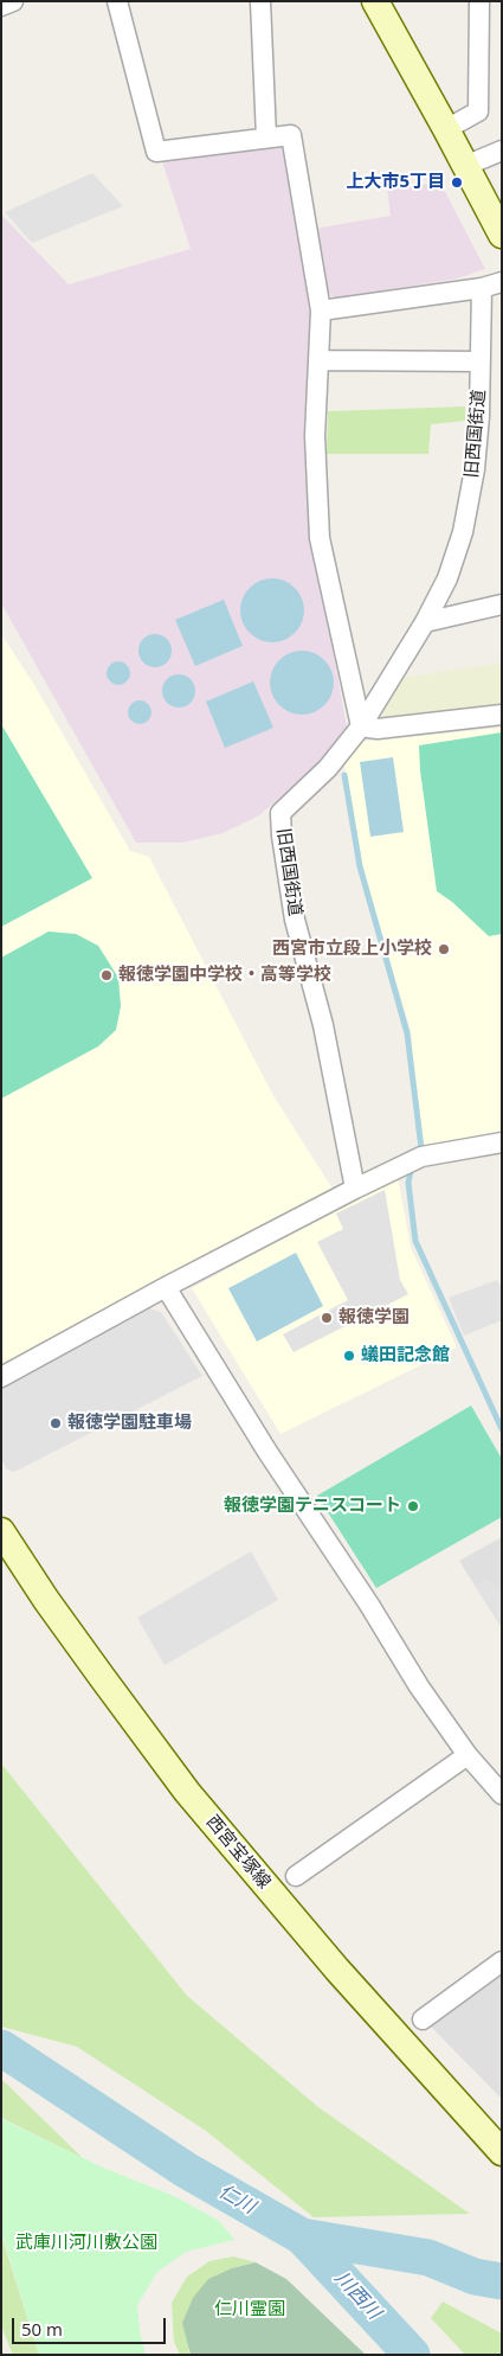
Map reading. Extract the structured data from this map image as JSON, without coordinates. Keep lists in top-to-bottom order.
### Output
{
  "streets": {
    "main road": ["西宮宝塚線"],
    "street": ["旧西国街道"]
  },
  "water": ["仁川", "川西川"],
  "parks": ["武庫川河川敷公園", "仁川霊園"],
  "places": [
    "上大市5丁目",
    "西宮市立段上小学校",
    "報徳学園中学校・高等学校",
    "報徳学園",
    "蟻田記念館",
    "報徳学園駐車場",
    "報徳学園テニスコート"
  ],
  "scale_bar": "50 m"
}
